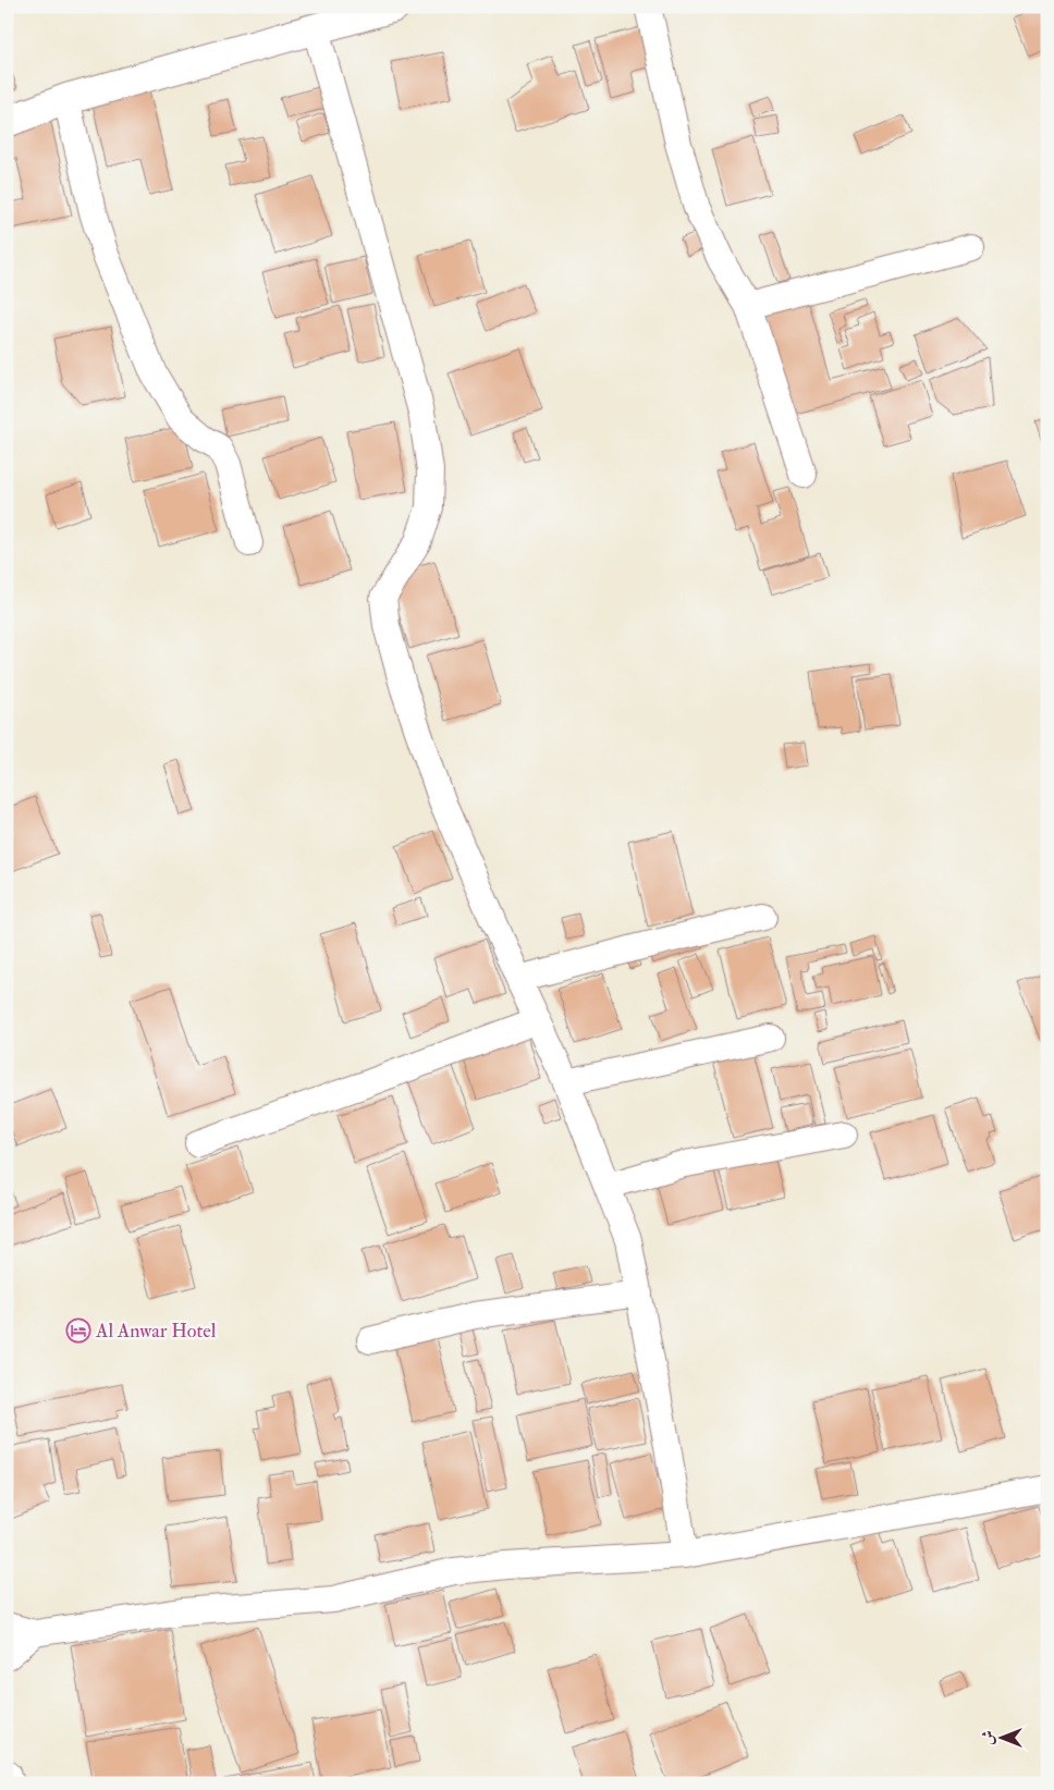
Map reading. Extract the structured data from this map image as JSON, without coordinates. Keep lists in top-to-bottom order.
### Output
{
  "places": {
    "hotel": ["Al Anwar Hotel"]
  },
  "north": "left"
}
